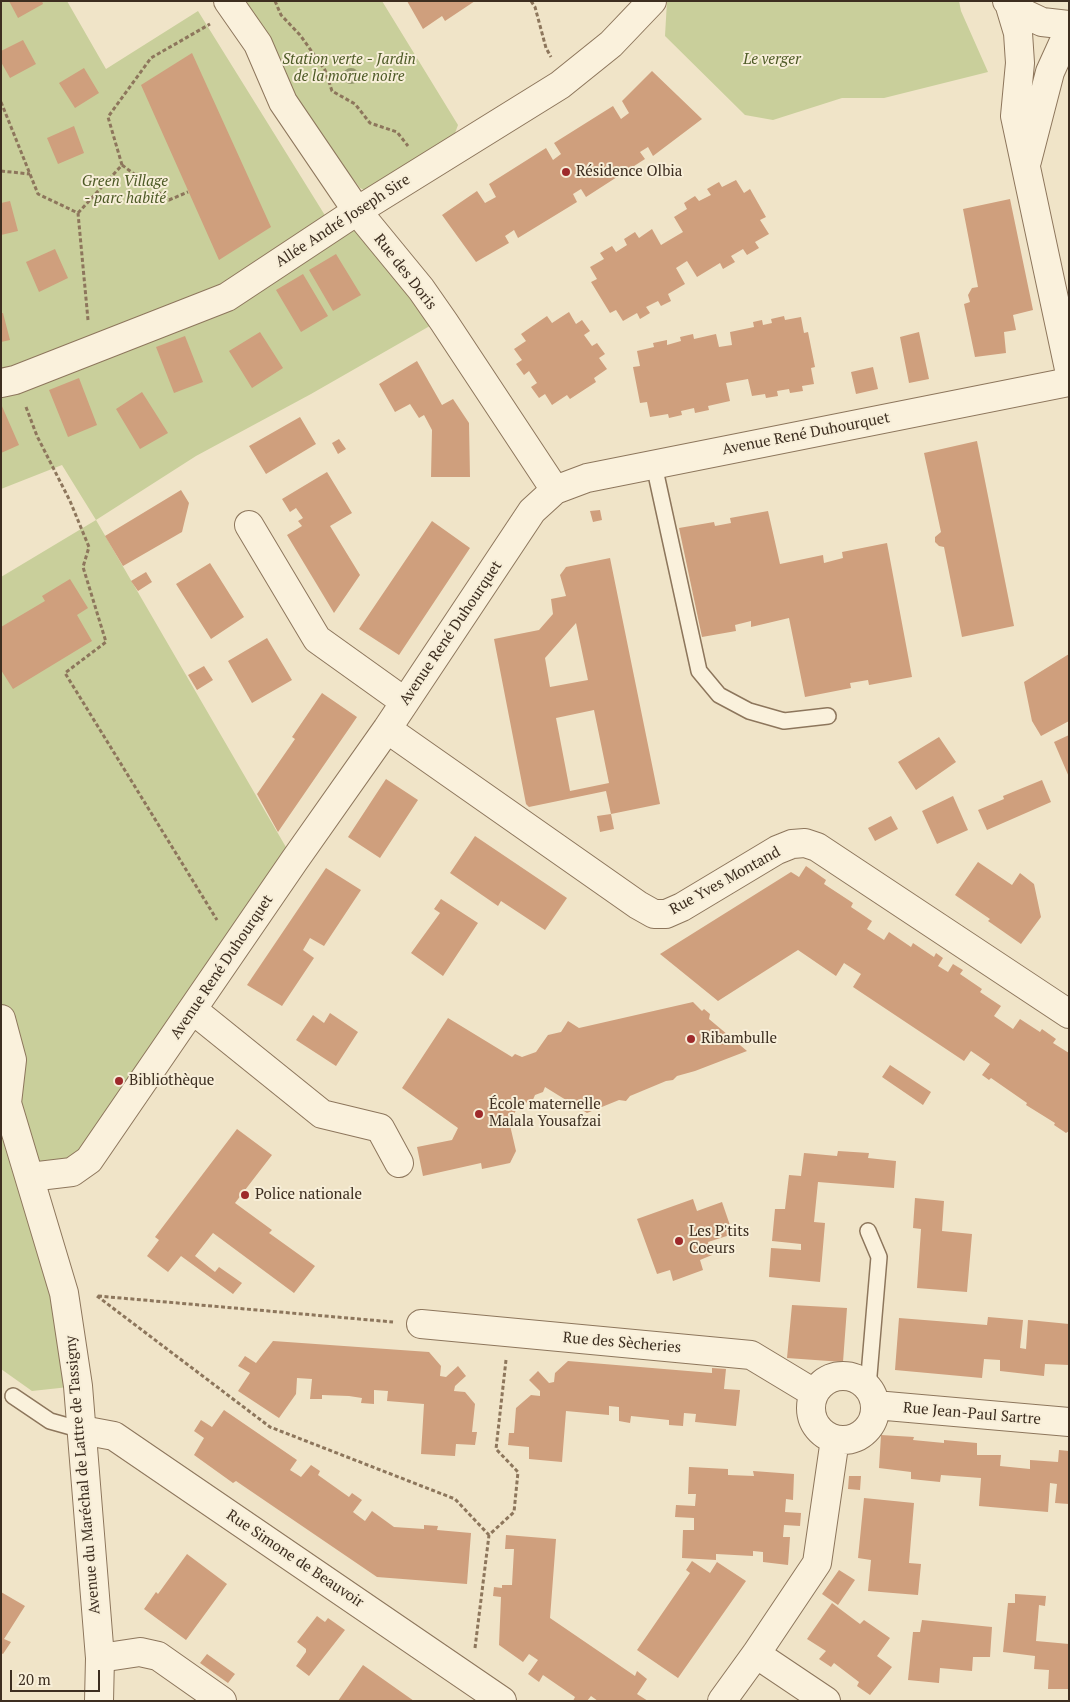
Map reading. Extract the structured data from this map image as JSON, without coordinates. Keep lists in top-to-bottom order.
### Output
{
  "streets": {
    "street": [
      "Allée André Joseph Sire",
      "Rue des Doris",
      "Avenue René Duhourquet",
      "Rue Yves Montand",
      "Rue des Sècheries",
      "Rue Jean-Paul Sartre",
      "Avenue du Maréchal de Lattre de Tassigny",
      "Rue Simone de Beauvoir"
    ]
  },
  "crossings": [
    ["Allée André Joseph Sire", "Rue des Doris"],
    ["Rue des Doris", "Avenue René Duhourquet"],
    ["Avenue René Duhourquet", "Rue Yves Montand"],
    ["Avenue René Duhourquet", "Avenue du Maréchal de Lattre de Tassigny"],
    ["Rue des Sècheries", "Rue Jean-Paul Sartre"],
    ["Avenue du Maréchal de Lattre de Tassigny", "Rue Simone de Beauvoir"]
  ],
  "parks": ["Station verte - Jardin de la morue noire", "Le verger", "Green Village - parc habité"],
  "places": [
    "Résidence Olbia",
    "Ribambulle",
    "Bibliothèque",
    "École maternelle Malala Yousafzai",
    "Police nationale",
    "Les P'tits Coeurs"
  ],
  "scale_bar": "20 m"
}
